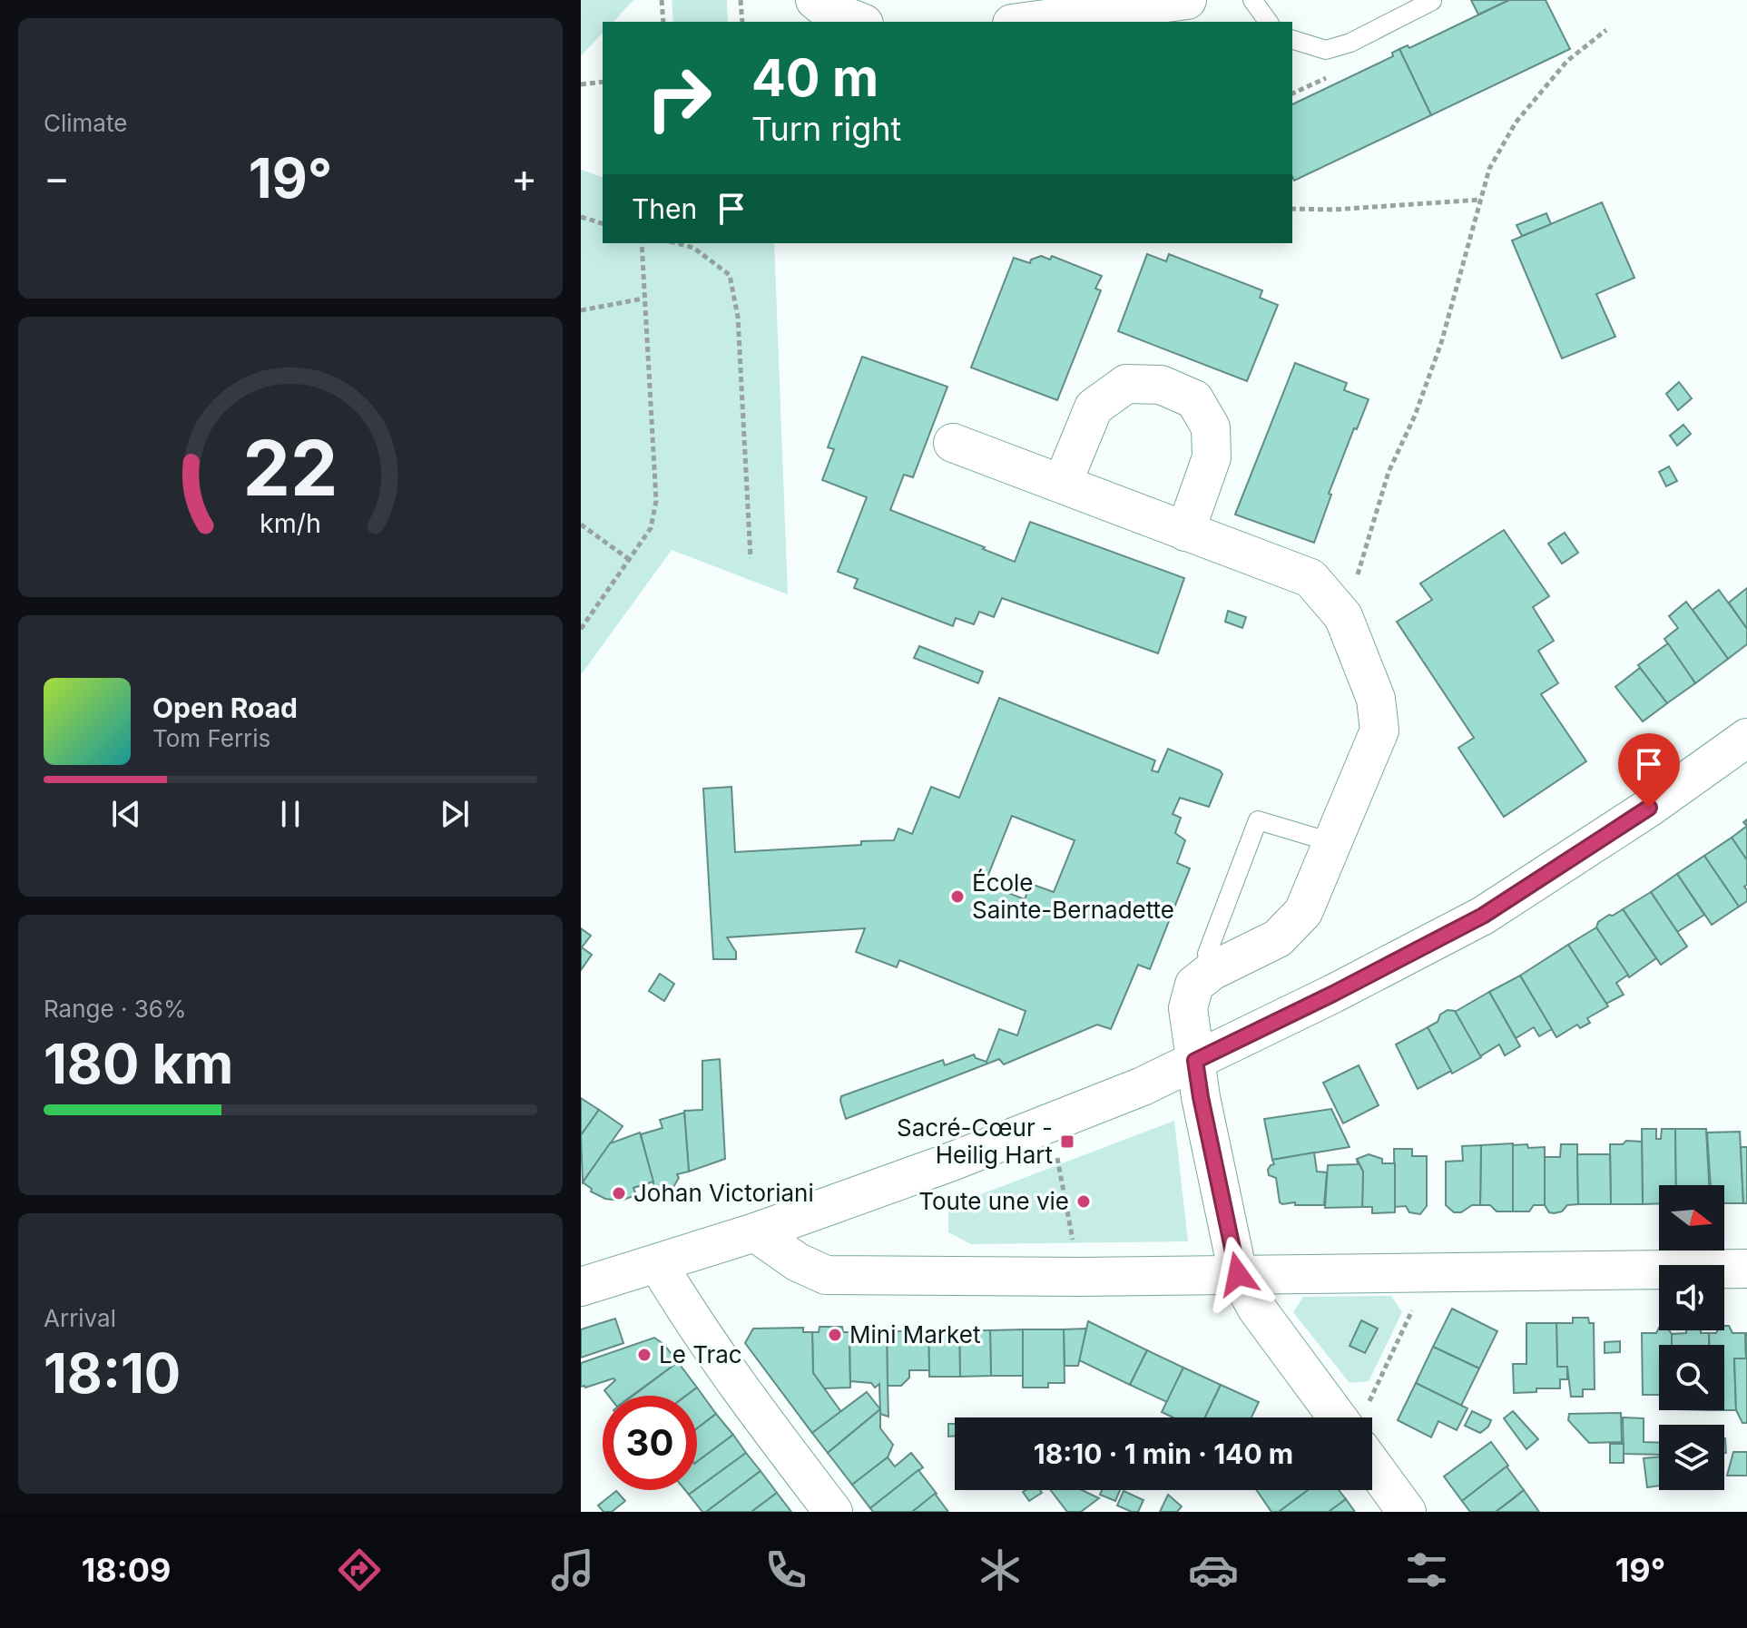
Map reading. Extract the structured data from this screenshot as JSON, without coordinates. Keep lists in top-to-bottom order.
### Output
{
  "places": {
    "other": [
      "École Sainte-Bernadette",
      "Johan Victoriani",
      "Toute une vie",
      "Mini Market",
      "Le Trac"
    ],
    "transit": ["Sacré-Cœur - Heilig Hart"]
  },
  "north": "right",
  "page": {
    "tile": [
      "Climate",
      ["Range · 36%", "180 km"],
      ["Arrival", "18:10"]
    ],
    "turn": ["40 m", "Turn right"],
    "heat": ["−", "19°", "+"],
    "then": "Then",
    "song": ["Open Road", "Tom Ferris"],
    "limit": "30",
    "trip": "18:10 · 1 min · 140 m",
    "tabs": ["18:09", "19°"],
    "gauge": ["22", "km/h"]
  }
}
